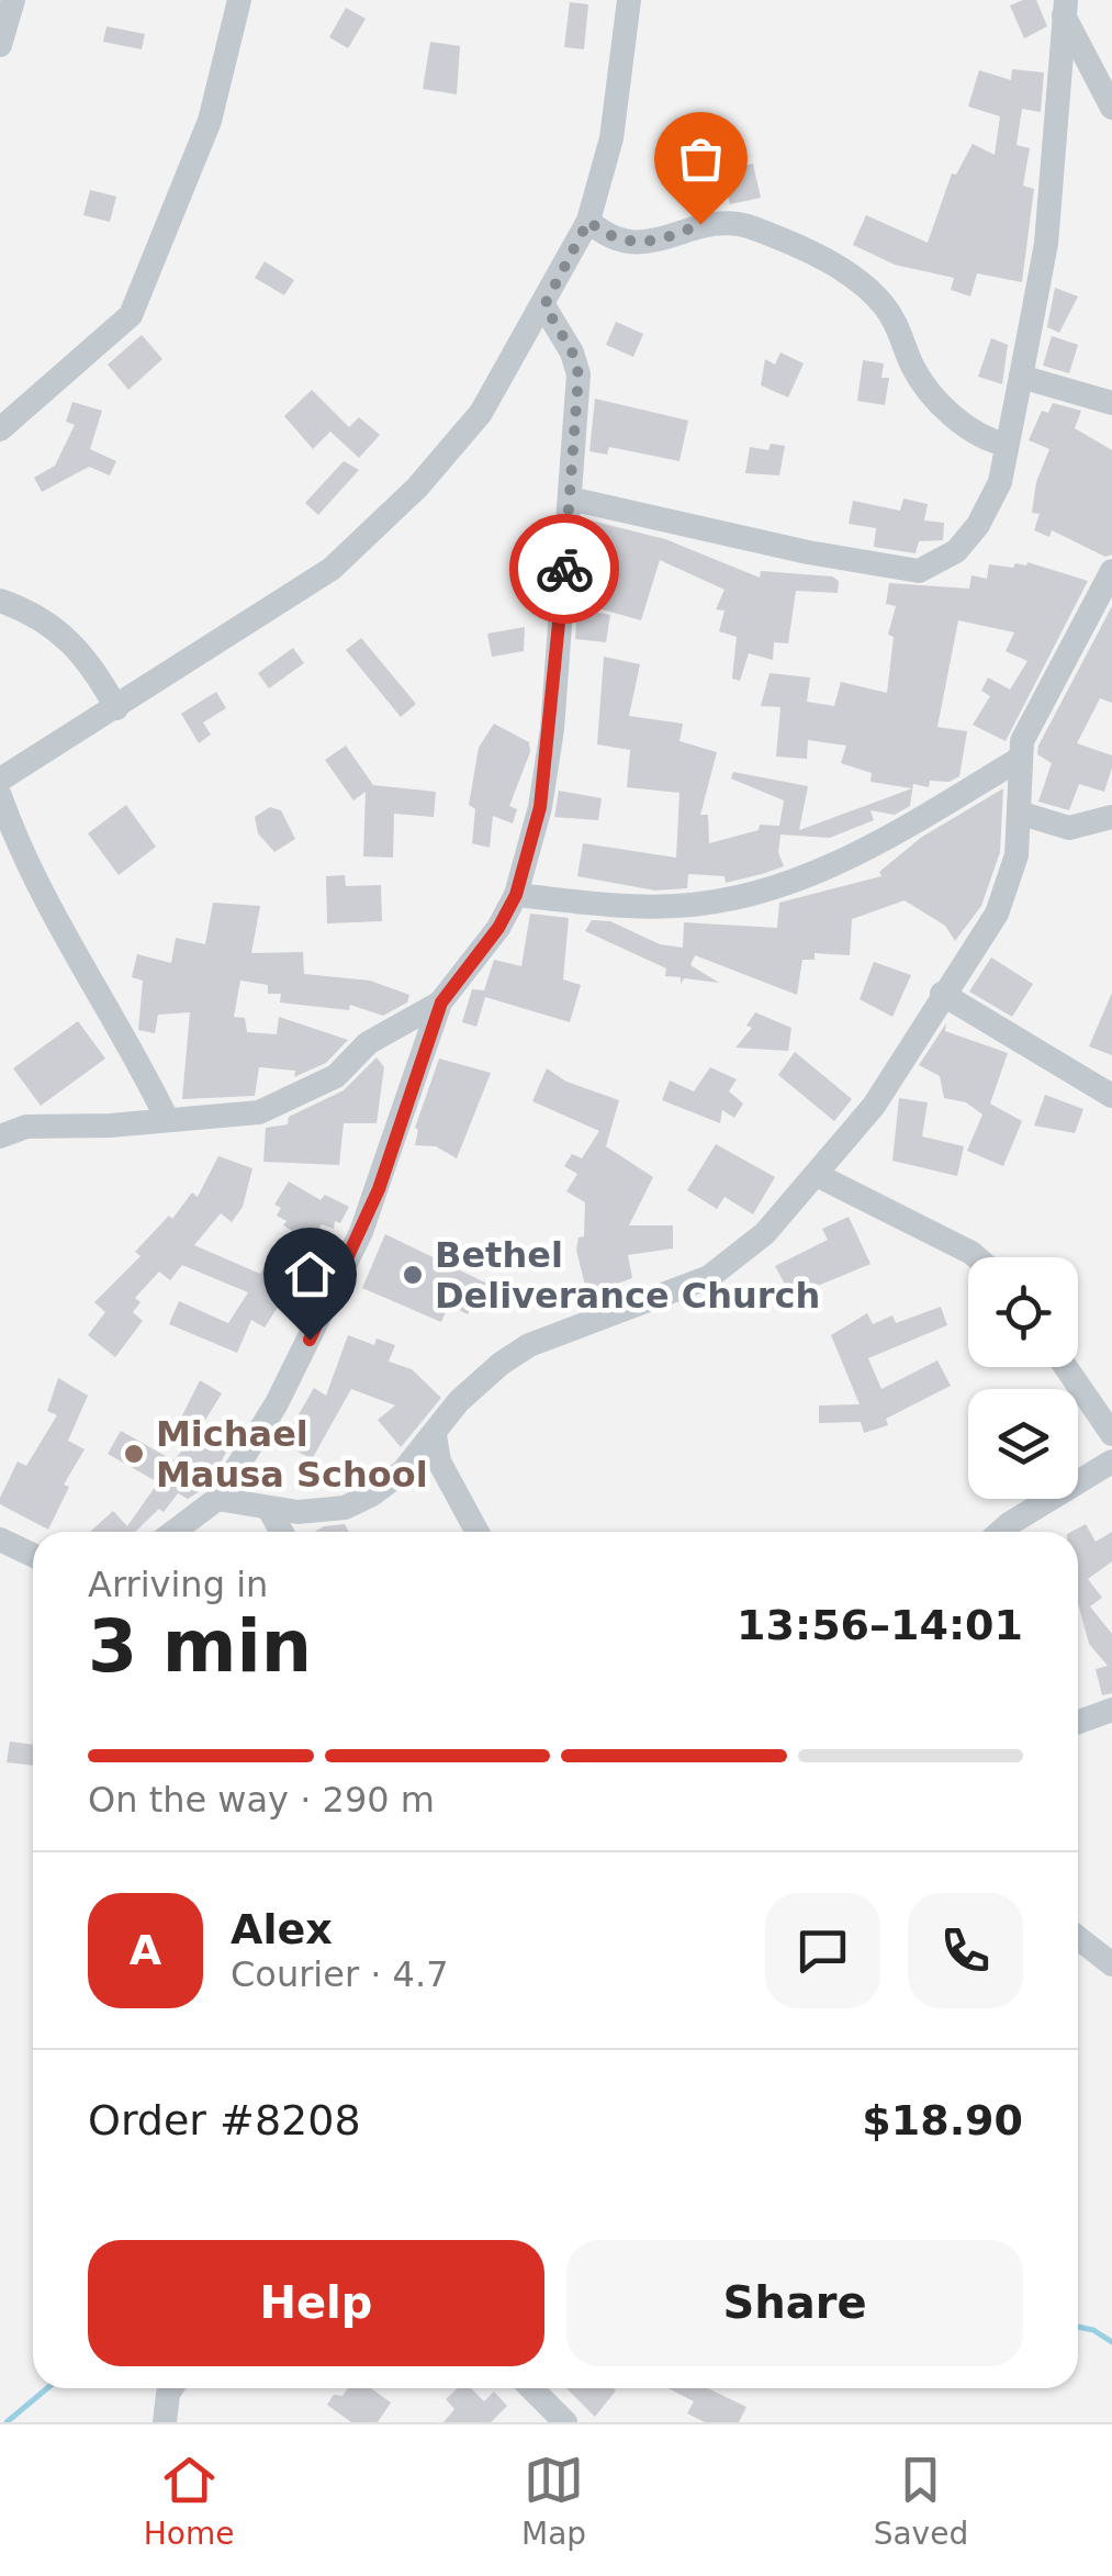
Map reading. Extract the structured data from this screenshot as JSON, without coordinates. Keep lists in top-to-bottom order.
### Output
{
  "places": ["Bethel Deliverance Church", "Michael Mausa School"],
  "page": {
    "heading": ["3 min", "Arriving in", "13:56–14:01"],
    "panel": [
      "Alex",
      "Courier · 4.7",
      "Order #8208",
      "$18.90"
    ],
    "bar": "On the way · 290 m",
    "round": "A",
    "buttons": ["Help", "Share"],
    "tabs": ["Home", "Map", "Saved"]
  }
}
